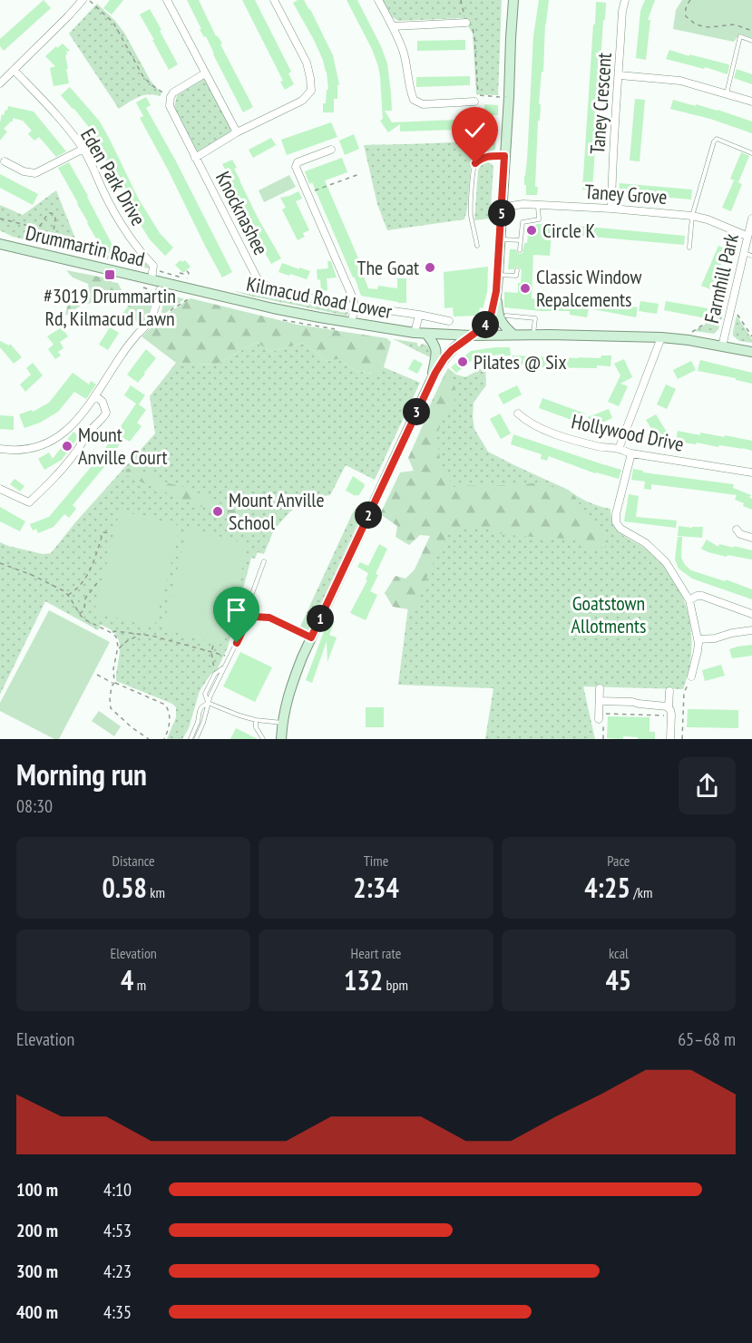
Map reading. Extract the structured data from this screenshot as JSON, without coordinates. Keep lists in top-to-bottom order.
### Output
{
  "streets": {
    "main road": ["Drummartin Road", "Kilmacud Road Lower"],
    "street": [
      "Taney Crescent",
      "Eden Park Drive",
      "Taney Grove",
      "Knocknashee",
      "Farmhill Park",
      "Hollywood Drive"
    ]
  },
  "crossings": [
    ["Taney Crescent", "Taney Grove"],
    ["Eden Park Drive", "Drummartin Road"],
    ["Eden Park Drive", "Kilmacud Road Lower"],
    ["Taney Grove", "Farmhill Park"],
    ["Drummartin Road", "Kilmacud Road Lower"],
    ["Farmhill Park", "Kilmacud Road Lower"]
  ],
  "parks": ["Goatstown Allotments"],
  "places": {
    "other": [
      "Circle K",
      "The Goat",
      "Classic Window Repalcements",
      "Pilates @ Six",
      "Mount Anville Court",
      "Mount Anville School"
    ],
    "transit": ["#3019 Drummartin Rd, Kilmacud Lawn"]
  },
  "page": {
    "pins": [
      "5",
      "4",
      "3",
      "2",
      "1"
    ],
    "heading": ["Morning run", "08:30"],
    "stats": [
      ["Distance", "0.58 km"],
      ["Time", "2:34"],
      ["Pace", "4:25 /km"],
      ["Elevation", "4 m"],
      ["Heart rate", "132 bpm"],
      ["kcal", "45"]
    ],
    "chart": ["Elevation", "65–68 m"],
    "list": [
      {
        "name": "100 m",
        "note": "4:10"
      },
      {
        "name": "200 m",
        "note": "4:53"
      },
      {
        "name": "300 m",
        "note": "4:23"
      },
      {
        "name": "400 m",
        "note": "4:35"
      }
    ]
  }
}
